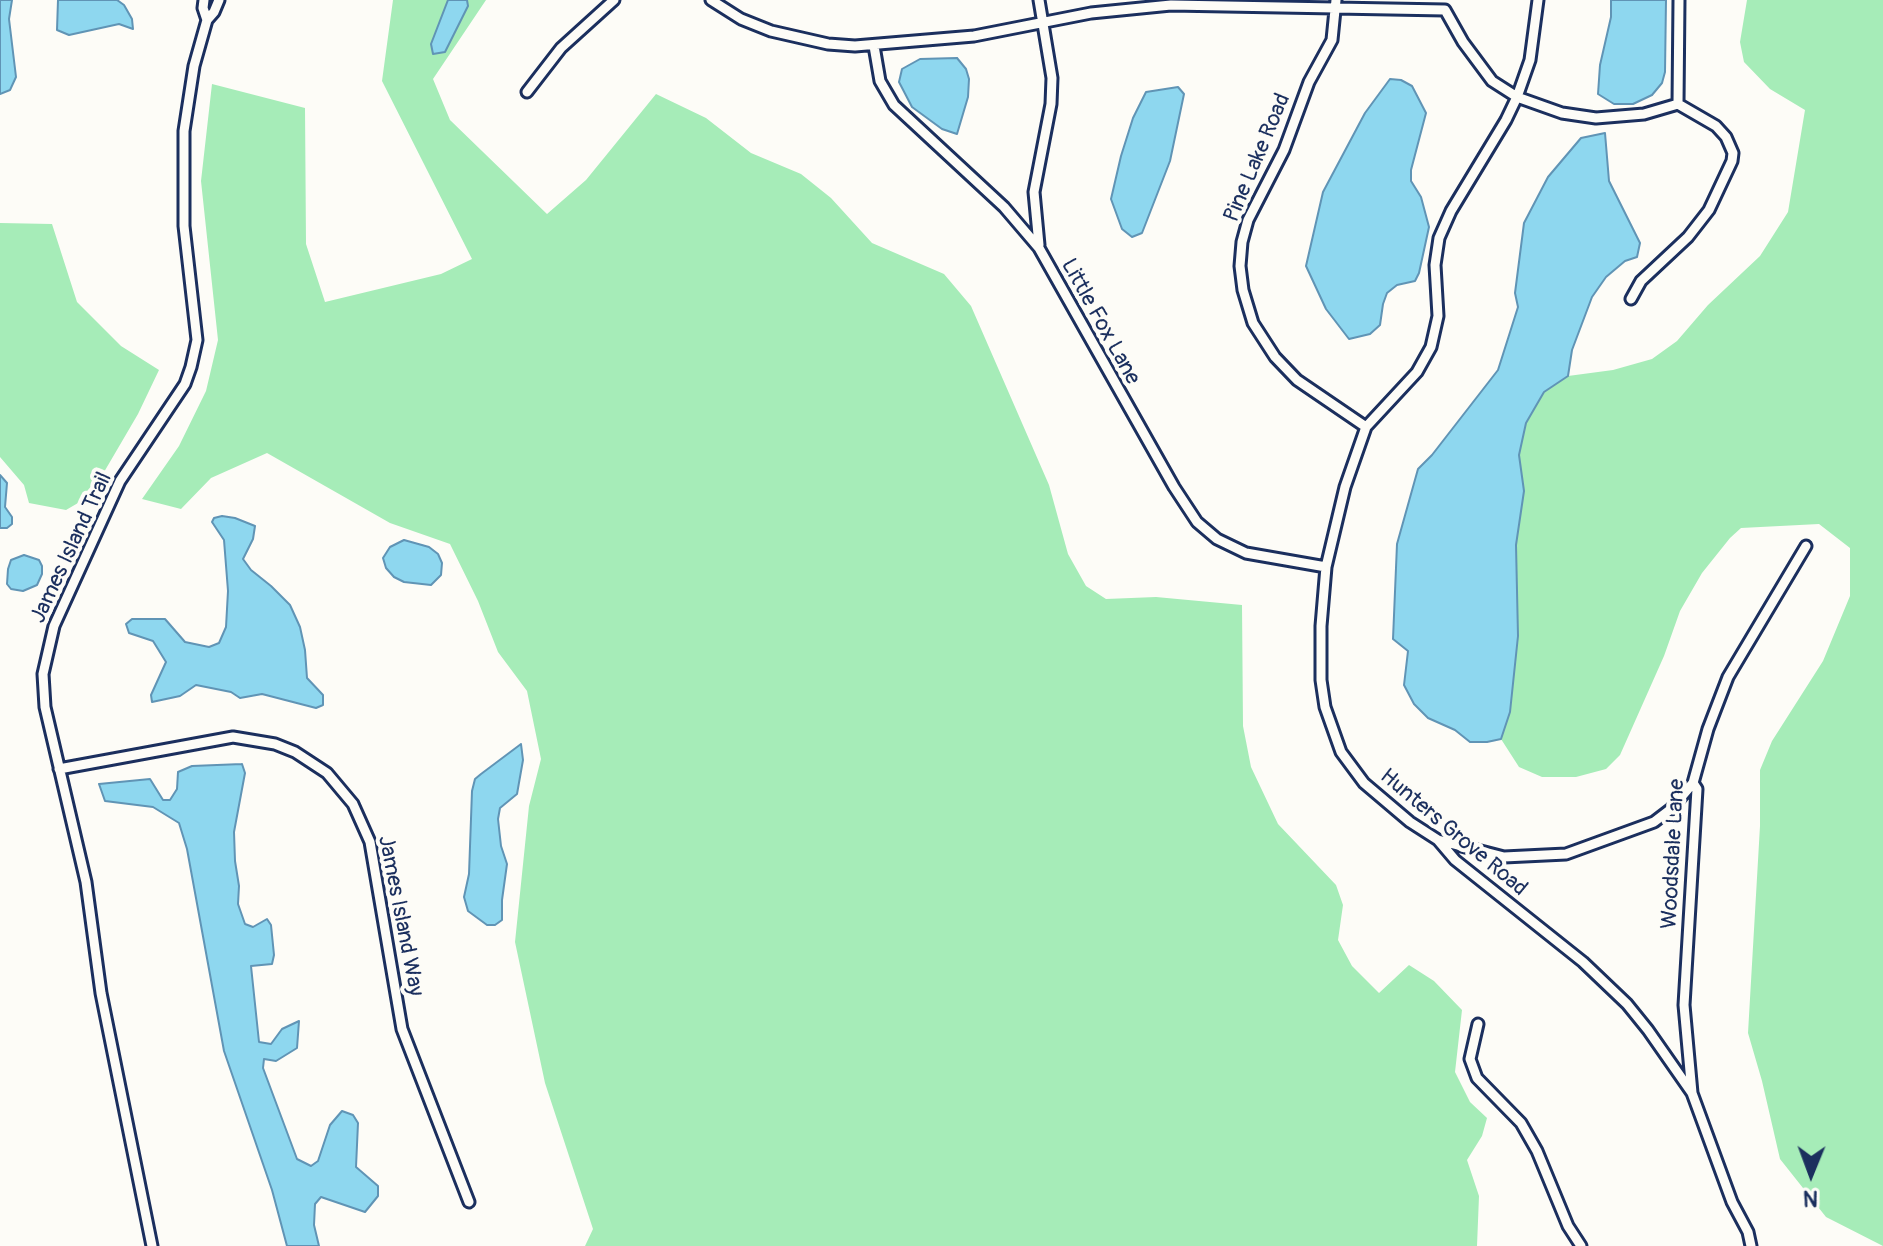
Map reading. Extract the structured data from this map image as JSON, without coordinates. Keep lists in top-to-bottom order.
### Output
{
  "streets": {
    "street": [
      "Pine Lake Road",
      "Little Fox Lane",
      "James Island Trail",
      "Hunters Grove Road",
      "Woodsdale Lane",
      "James Island Way"
    ]
  },
  "crossings": [
    ["Pine Lake Road", "Hunters Grove Road"],
    ["Little Fox Lane", "Hunters Grove Road"],
    ["James Island Trail", "James Island Way"],
    ["Hunters Grove Road", "Woodsdale Lane"]
  ],
  "north": "bottom"
}
